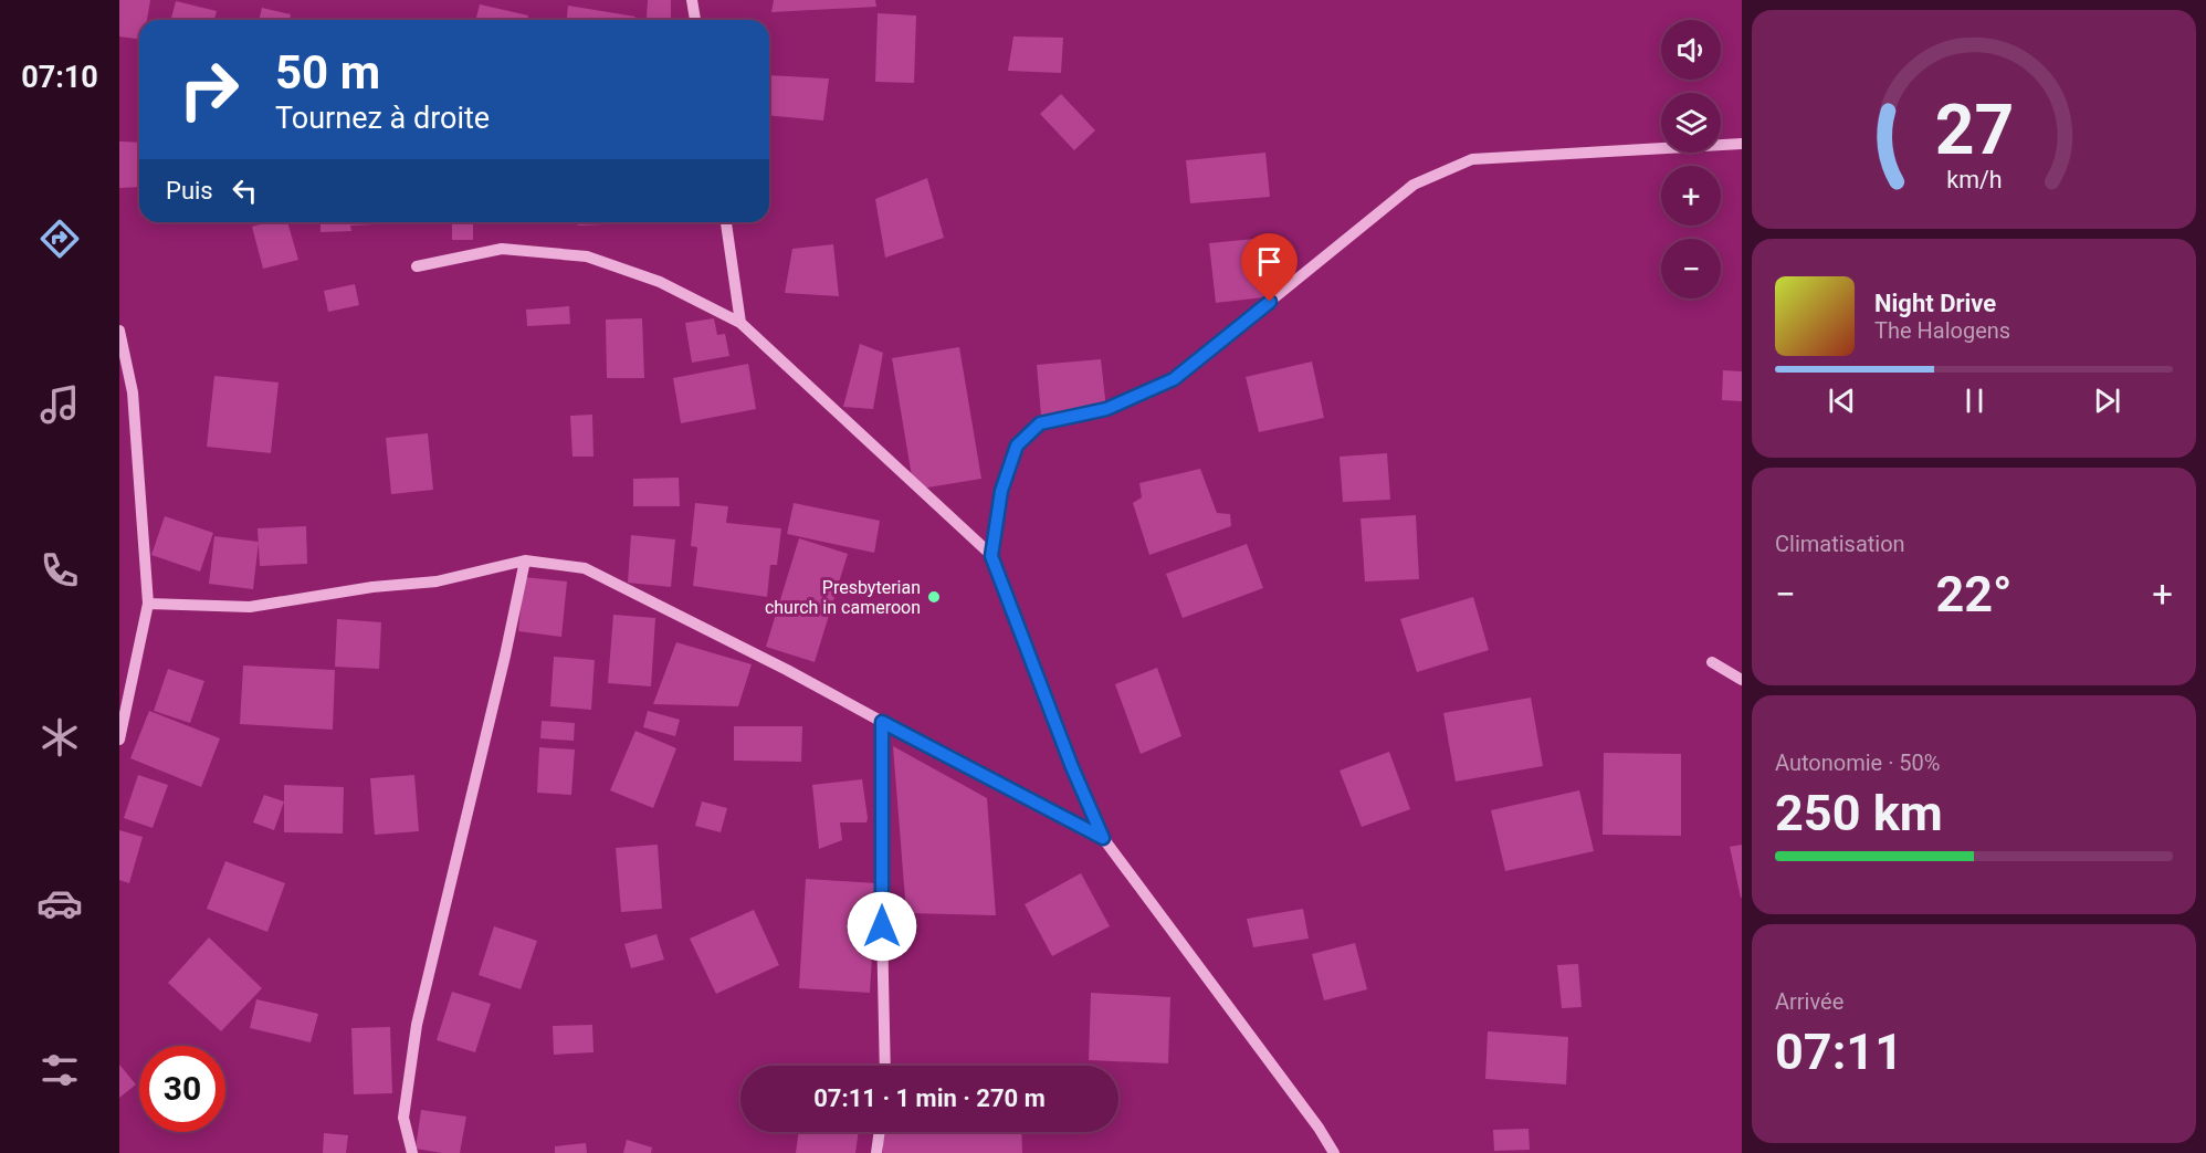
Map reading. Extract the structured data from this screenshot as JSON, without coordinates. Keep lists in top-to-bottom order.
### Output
{
  "places": ["Presbyterian church in cameroon"],
  "page": {
    "tabs": "07:10",
    "map_buttons": ["+", "−"],
    "turn": ["50 m", "Tournez à droite"],
    "then": "Puis",
    "song": ["Night Drive", "The Halogens"],
    "tile": [
      "Climatisation",
      ["Autonomie · 50%", "250 km"],
      ["Arrivée", "07:11"]
    ],
    "heat": ["−", "22°", "+"],
    "limit": "30",
    "trip": "07:11 · 1 min · 270 m",
    "gauge": ["27", "km/h"]
  }
}
